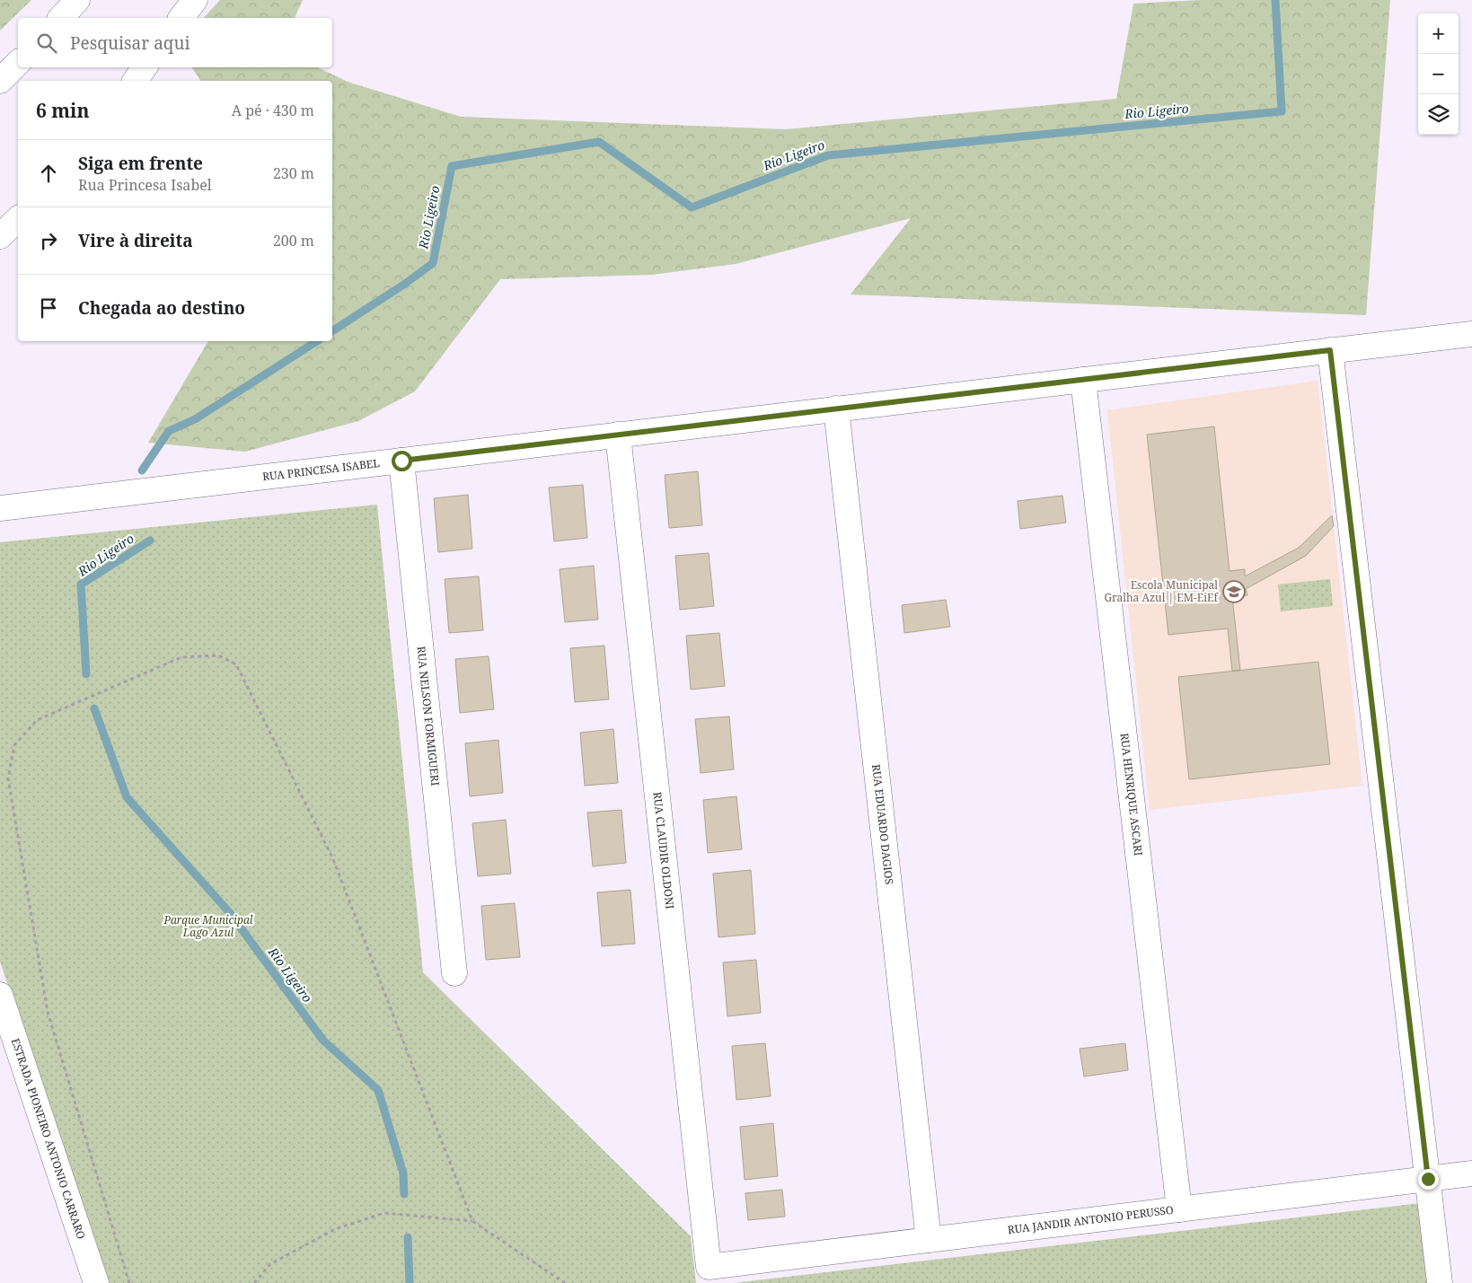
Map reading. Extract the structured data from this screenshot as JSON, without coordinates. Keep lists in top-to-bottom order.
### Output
{
  "streets": {
    "street": [
      "RUA PRINCESA ISABEL",
      "RUA NELSON FORMIGUERI",
      "RUA HENRIQUE ASCARI",
      "RUA EDUARDO DAGIOS",
      "RUA CLAUDIR OLDONI",
      "ESTRADA PIONEIRO ANTONIO CARRARO",
      "RUA JANDIR ANTONIO PERUSSO"
    ]
  },
  "crossings": [
    ["RUA PRINCESA ISABEL", "RUA NELSON FORMIGUERI"],
    ["RUA PRINCESA ISABEL", "RUA HENRIQUE ASCARI"],
    ["RUA PRINCESA ISABEL", "RUA EDUARDO DAGIOS"],
    ["RUA PRINCESA ISABEL", "RUA CLAUDIR OLDONI"],
    ["RUA HENRIQUE ASCARI", "RUA JANDIR ANTONIO PERUSSO"],
    ["RUA EDUARDO DAGIOS", "RUA JANDIR ANTONIO PERUSSO"],
    ["RUA CLAUDIR OLDONI", "RUA JANDIR ANTONIO PERUSSO"]
  ],
  "water": ["Rio Ligeiro"],
  "parks": ["Parque Municipal Lago Azul"],
  "places": {
    "school or university": ["Escola Municipal Gralha Azul | EM-EiEf"]
  },
  "page": {
    "map_buttons": ["+", "−"],
    "search": "Pesquisar aqui",
    "heading": ["6 min", "A pé · 430 m"],
    "list": [
      ["Siga em frente", "Rua Princesa Isabel", "230 m"],
      ["Vire à direita", "200 m"],
      "Chegada ao destino"
    ]
  }
}
